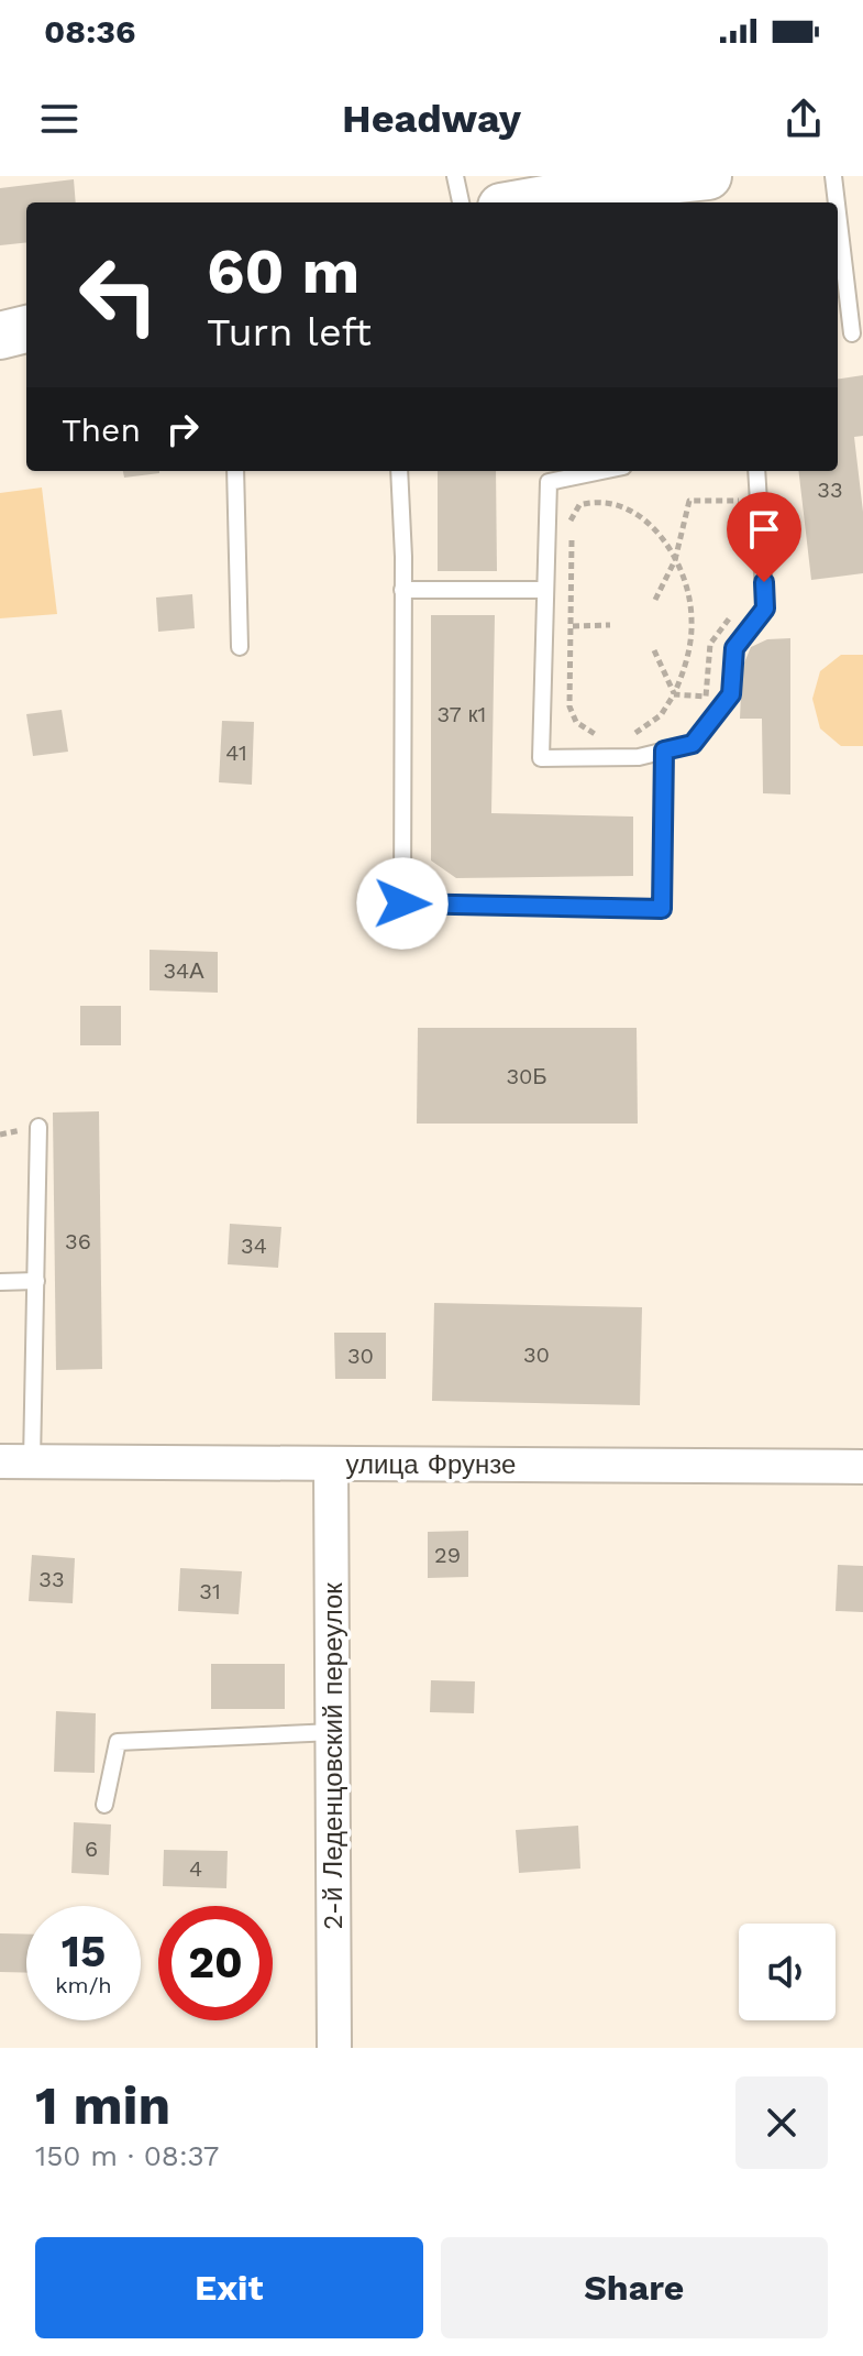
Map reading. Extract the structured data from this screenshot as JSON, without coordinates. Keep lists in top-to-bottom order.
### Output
{
  "streets": {
    "street": ["улица Фрунзе", "2-й Леденцовский переулок"]
  },
  "crossings": [
    ["улица Фрунзе", "2-й Леденцовский переулок"]
  ],
  "house_numbers": [
    "33",
    "37 к1",
    "41",
    "34А",
    "30Б",
    "36",
    "34",
    "30",
    "30",
    "29",
    "33",
    "31",
    "6",
    "4"
  ],
  "page": {
    "status": "08:36",
    "header": "Headway",
    "turn": ["60 m", "Turn left"],
    "then": "Then",
    "speed": "15 km/h",
    "limit": "20",
    "heading": ["1 min", "150 m · 08:37"],
    "buttons": ["Exit", "Share"]
  }
}
